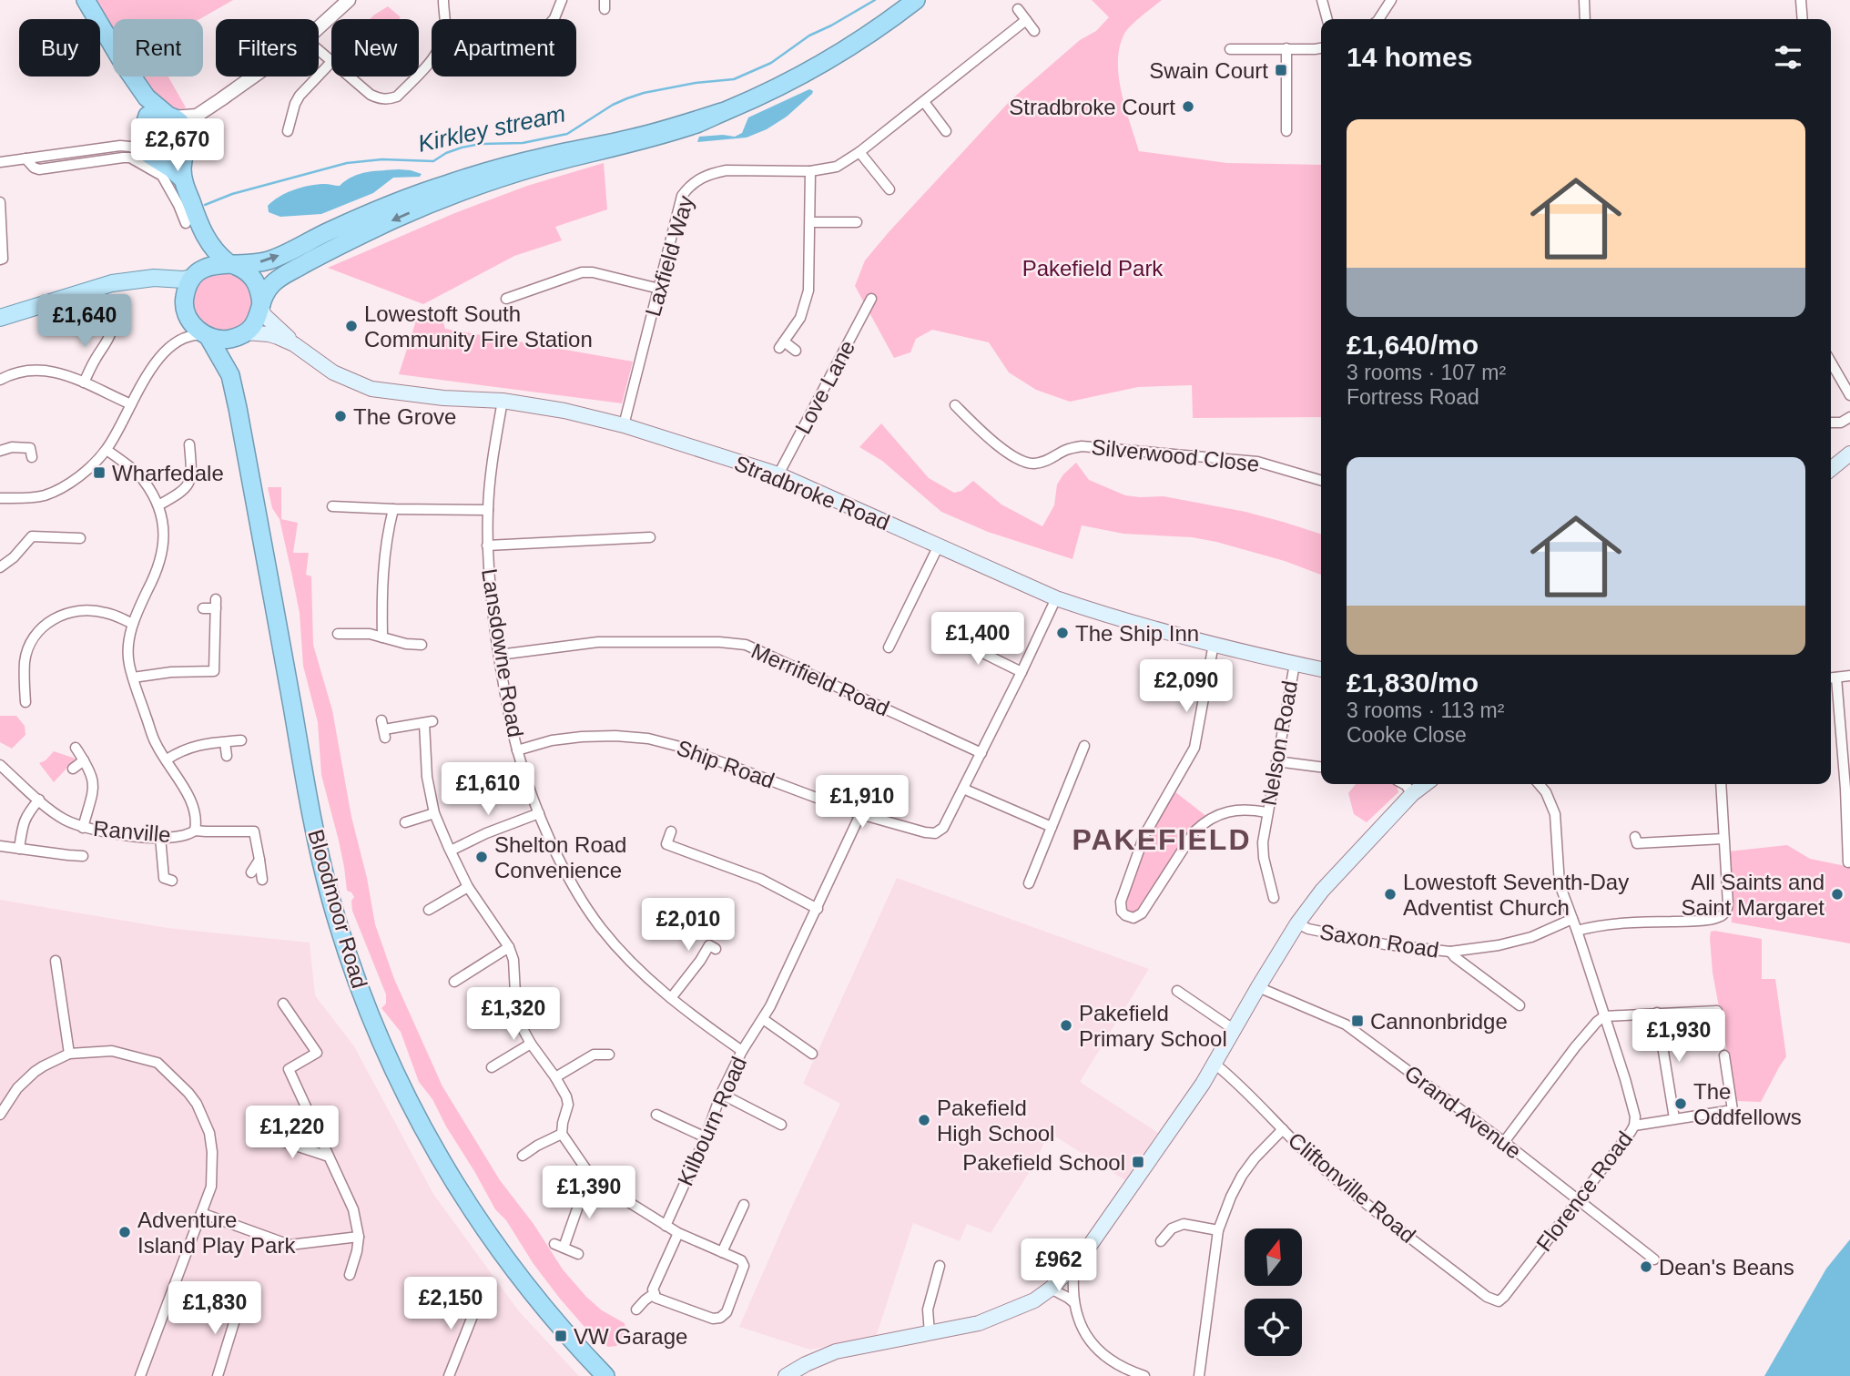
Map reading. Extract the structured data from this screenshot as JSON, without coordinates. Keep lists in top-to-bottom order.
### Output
{
  "streets": {
    "highway": ["Bloodmoor Road"],
    "main road": ["Stradbroke Road"],
    "street": [
      "Laxfield Way",
      "Love Lane",
      "Silverwood Close",
      "Lansdowne Road",
      "Merrifield Road",
      "Nelson Road",
      "Ship Road",
      "Ranville",
      "Saxon Road",
      "Grand Avenue",
      "Kilbourn Road",
      "Cliftonville Road",
      "Florence Road"
    ]
  },
  "crossings": [
    ["Laxfield Way", "Stradbroke Road"],
    ["Love Lane", "Stradbroke Road"],
    ["Stradbroke Road", "Lansdowne Road"],
    ["Stradbroke Road", "Nelson Road"],
    ["Stradbroke Road", "Ship Road"],
    ["Lansdowne Road", "Merrifield Road"],
    ["Lansdowne Road", "Ship Road"],
    ["Lansdowne Road", "Kilbourn Road"],
    ["Merrifield Road", "Ship Road"],
    ["Ship Road", "Kilbourn Road"],
    ["Saxon Road", "Florence Road"],
    ["Grand Avenue", "Florence Road"],
    ["Cliftonville Road", "Florence Road"]
  ],
  "districts": ["PAKEFIELD"],
  "water": ["Kirkley stream"],
  "parks": ["Pakefield Park"],
  "places": {
    "transit": [
      "Swain Court",
      "Wharfedale",
      "Cannonbridge",
      "Pakefield School",
      "VW Garage"
    ],
    "other": [
      "Stradbroke Court",
      "Lowestoft South Community Fire Station",
      "The Grove",
      "The Ship Inn",
      "Shelton Road Convenience",
      "Lowestoft Seventh-Day Adventist Church",
      "All Saints and Saint Margaret",
      "Pakefield Primary School",
      "The Oddfellows",
      "Pakefield High School",
      "Adventure Island Play Park",
      "Dean's Beans"
    ]
  },
  "north": "top",
  "page": {
    "chip": [
      "Buy",
      "Rent",
      "Filters",
      "New",
      "Apartment"
    ],
    "heading": "14 homes",
    "list": [
      {
        "name": "£1,640/mo",
        "note": "3 rooms · 107 m² · Fortress Road"
      },
      {
        "name": "£1,830/mo",
        "note": "3 rooms · 113 m² · Cooke Close"
      }
    ],
    "price": [
      "£2,670",
      "£1,640",
      "£1,400",
      "£2,090",
      "£1,610",
      "£1,910",
      "£2,010",
      "£1,320",
      "£1,930",
      "£1,220",
      "£1,390",
      "£962",
      "£2,150",
      "£1,830"
    ]
  }
}
